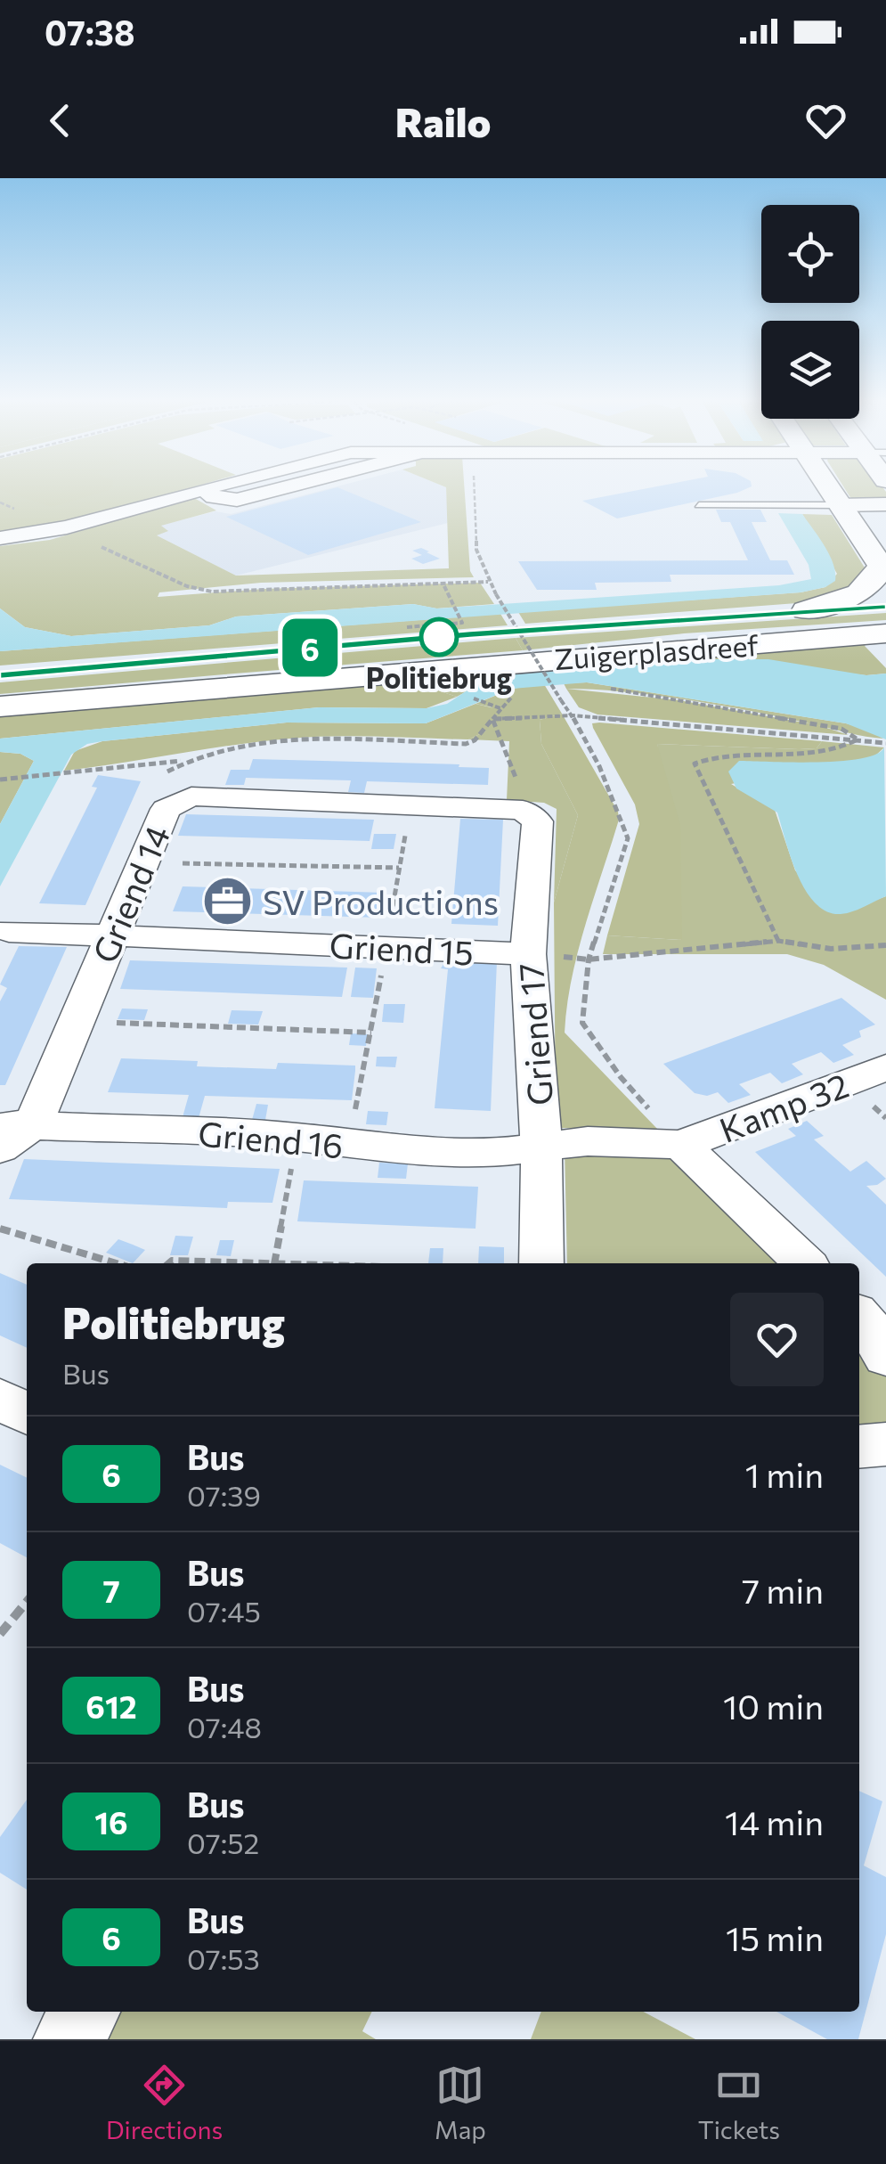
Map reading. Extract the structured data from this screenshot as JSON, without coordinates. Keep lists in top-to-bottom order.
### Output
{
  "streets": {
    "main road": ["Zuigerplasdreef"],
    "street": [
      "Griend 14",
      "Griend 15",
      "Griend 17",
      "Kamp 32",
      "Griend 16"
    ]
  },
  "crossings": [
    ["Griend 14", "Griend 15"],
    ["Griend 14", "Griend 17"],
    ["Griend 14", "Griend 16"],
    ["Griend 15", "Griend 17"],
    ["Griend 17", "Kamp 32"],
    ["Griend 17", "Griend 16"],
    ["Kamp 32", "Griend 16"]
  ],
  "places": {
    "other": ["Politiebrug"],
    "office": ["SV Productions"]
  },
  "lines": ["bus line 6"],
  "page": {
    "status": "07:38",
    "header": "Railo",
    "on_map": "6",
    "heading": ["Politiebrug", "Bus"],
    "list": [
      {
        "mark": "6",
        "name": "Bus",
        "note": "07:39",
        "value": "1 min"
      },
      {
        "mark": "7",
        "name": "Bus",
        "note": "07:45",
        "value": "7 min"
      },
      {
        "mark": "612",
        "name": "Bus",
        "note": "07:48",
        "value": "10 min"
      },
      {
        "mark": "16",
        "name": "Bus",
        "note": "07:52",
        "value": "14 min"
      },
      {
        "mark": "6",
        "name": "Bus",
        "note": "07:53",
        "value": "15 min"
      }
    ],
    "tabs": ["Directions", "Map", "Tickets"]
  }
}
